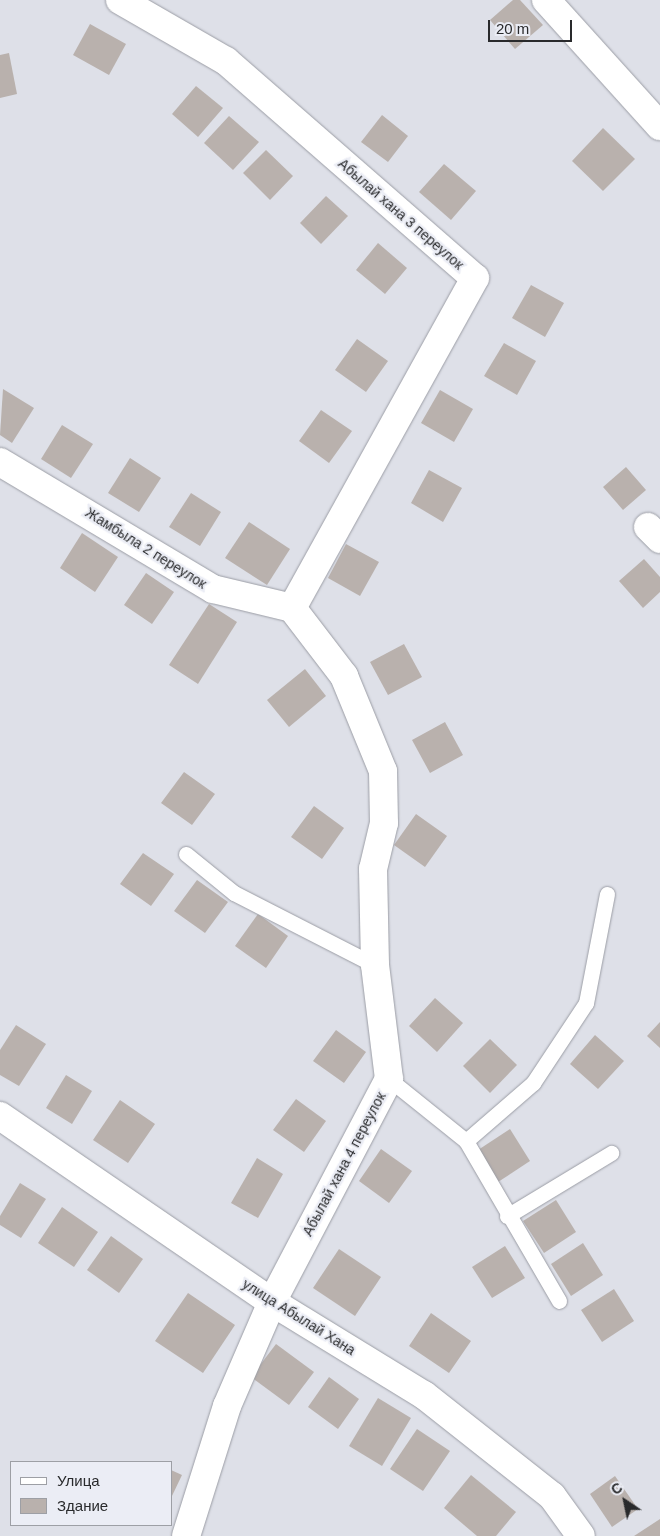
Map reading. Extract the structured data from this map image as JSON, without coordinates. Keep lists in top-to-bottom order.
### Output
{
  "streets": {
    "street": [
      "Абылай хана 3 переулок",
      "Жамбыла 2 переулок",
      "Абылай хана 4 переулок",
      "улица Абылай Хана"
    ]
  },
  "crossings": [
    ["Абылай хана 3 переулок", "Жамбыла 2 переулок"],
    ["Абылай хана 3 переулок", "Абылай хана 4 переулок"],
    ["Жамбыла 2 переулок", "Абылай хана 4 переулок"],
    ["Абылай хана 4 переулок", "улица Абылай Хана"]
  ],
  "legend": ["Улица", "Здание"],
  "scale_bar": "20 m",
  "north": "top left"
}
